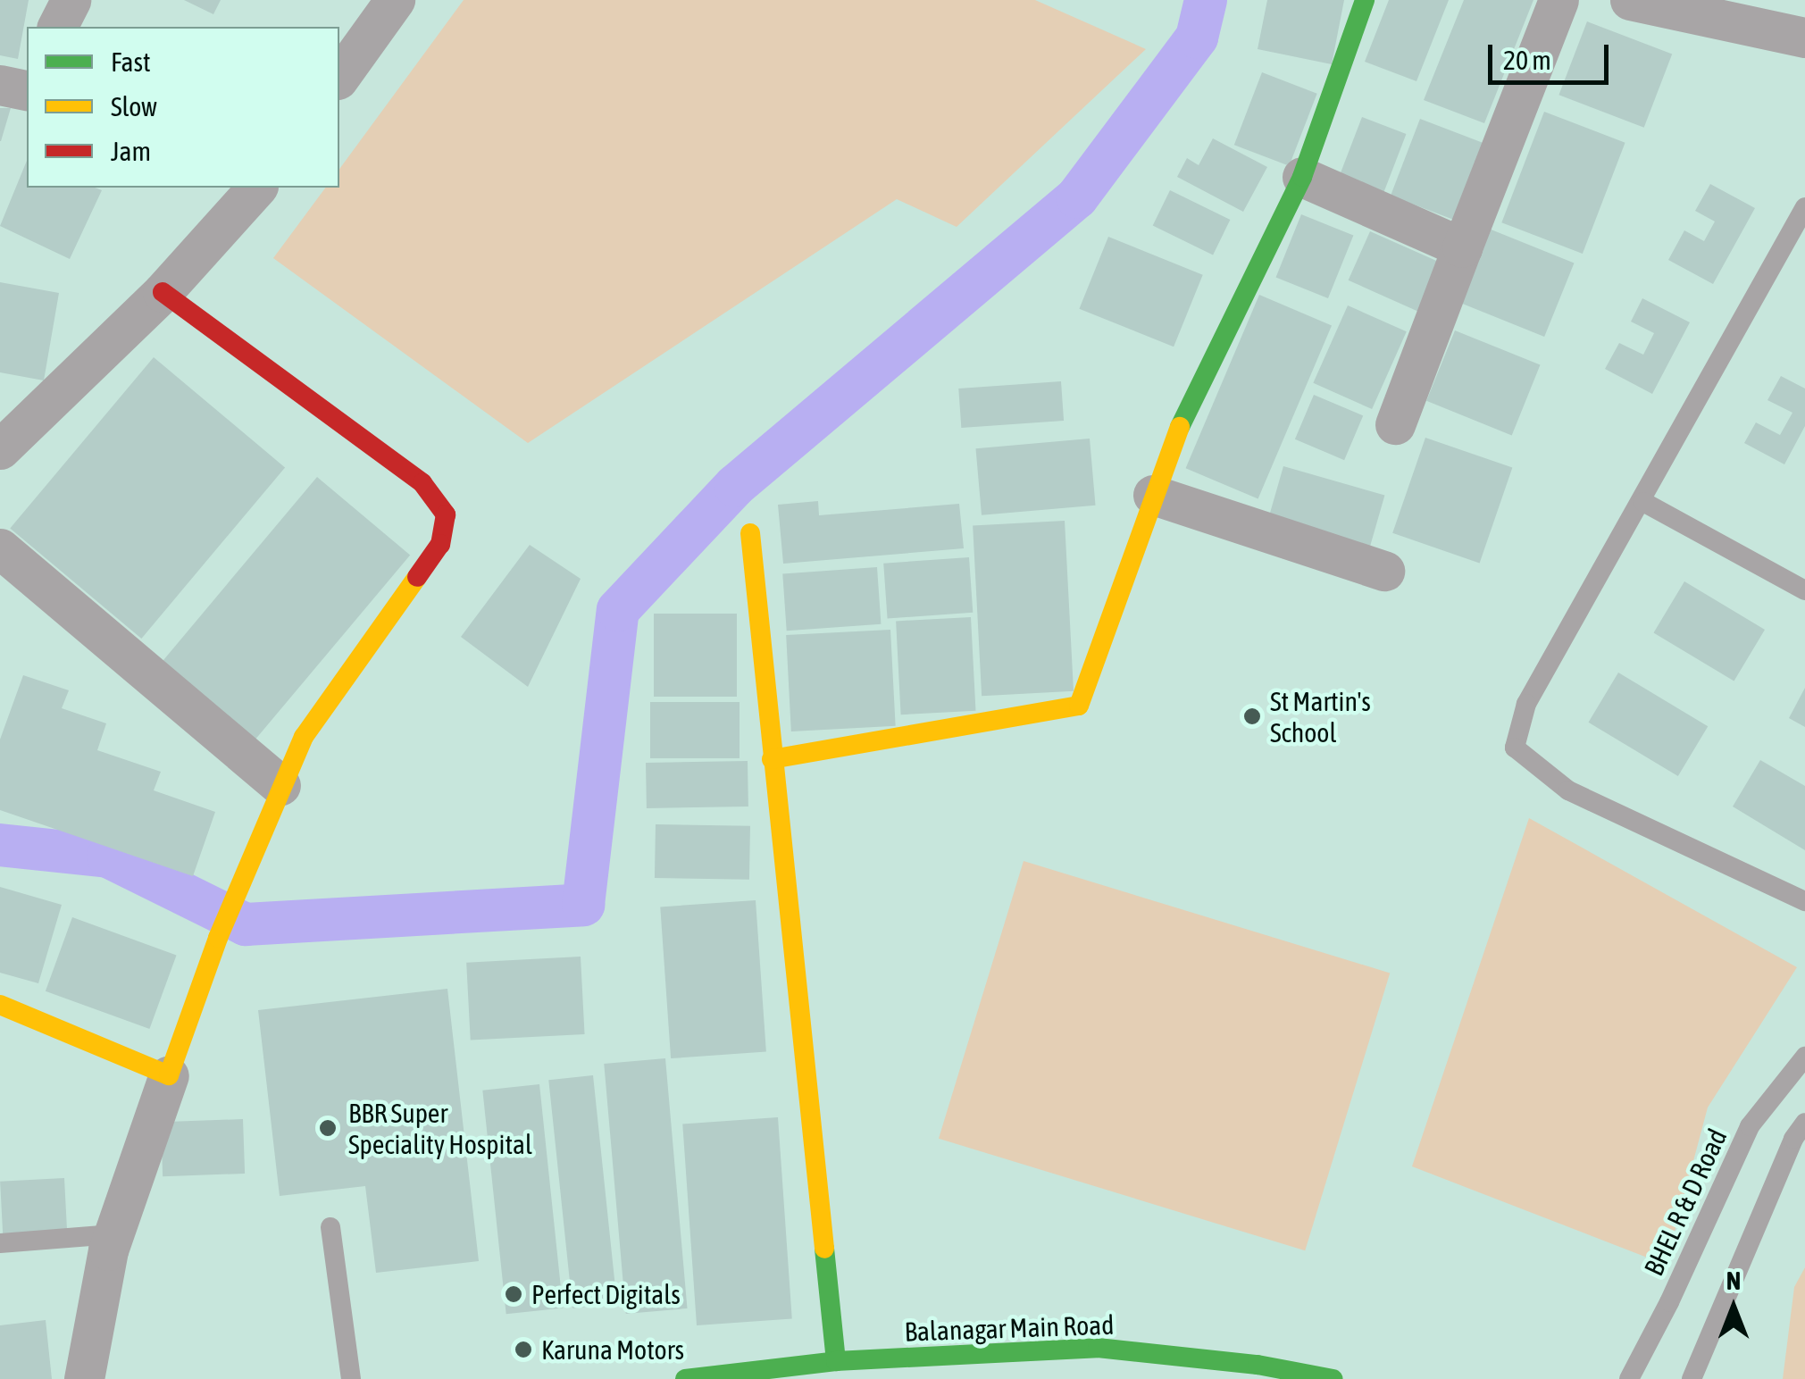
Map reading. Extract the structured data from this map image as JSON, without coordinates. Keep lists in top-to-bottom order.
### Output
{
  "streets": {
    "street": ["Balanagar Main Road"],
    "lane": ["BHEL R & D Road"]
  },
  "places": [
    "St Martin's School",
    "BBR Super Speciality Hospital",
    "Perfect Digitals",
    "Karuna Motors"
  ],
  "legend": ["Fast", "Slow", "Jam"],
  "scale_bar": "20 m",
  "north": "top"
}
